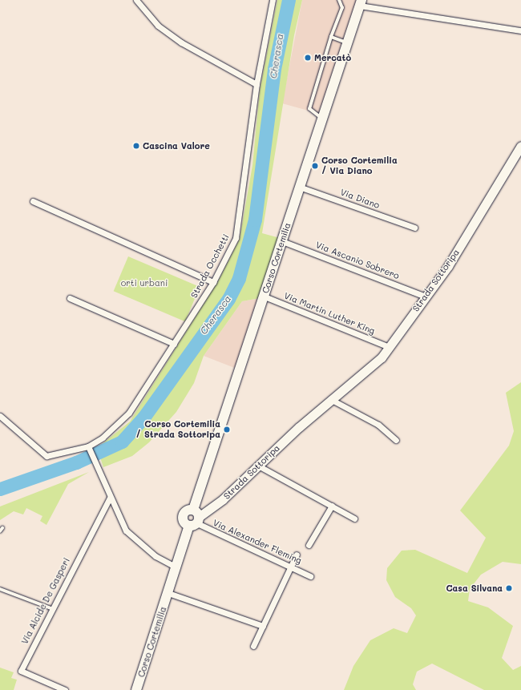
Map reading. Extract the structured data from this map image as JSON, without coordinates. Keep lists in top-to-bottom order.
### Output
{
  "streets": {
    "main road": ["Corso Cortemilia"],
    "street": [
      "Via Diano",
      "Via Ascanio Sobrero",
      "Strada Occhetti",
      "Strada Sottoripa",
      "Via Martin Luther King",
      "Via Alexander Fleming",
      "Via Alcide De Gasperi"
    ]
  },
  "crossings": [
    ["Via Diano", "Corso Cortemilia"],
    ["Corso Cortemilia", "Via Ascanio Sobrero"],
    ["Corso Cortemilia", "Strada Sottoripa"],
    ["Corso Cortemilia", "Via Martin Luther King"],
    ["Corso Cortemilia", "Via Alexander Fleming"],
    ["Via Ascanio Sobrero", "Strada Sottoripa"],
    ["Strada Sottoripa", "Via Martin Luther King"],
    ["Strada Sottoripa", "Via Alexander Fleming"]
  ],
  "water": ["Cherasca"],
  "parks": ["orti urbani"],
  "places": [
    "Mercatò",
    "Cascina Valore",
    "Corso Cortemilia / Via Diano",
    "Corso Cortemilia / Strada Sottoripa",
    "Casa Silvana"
  ]
}
